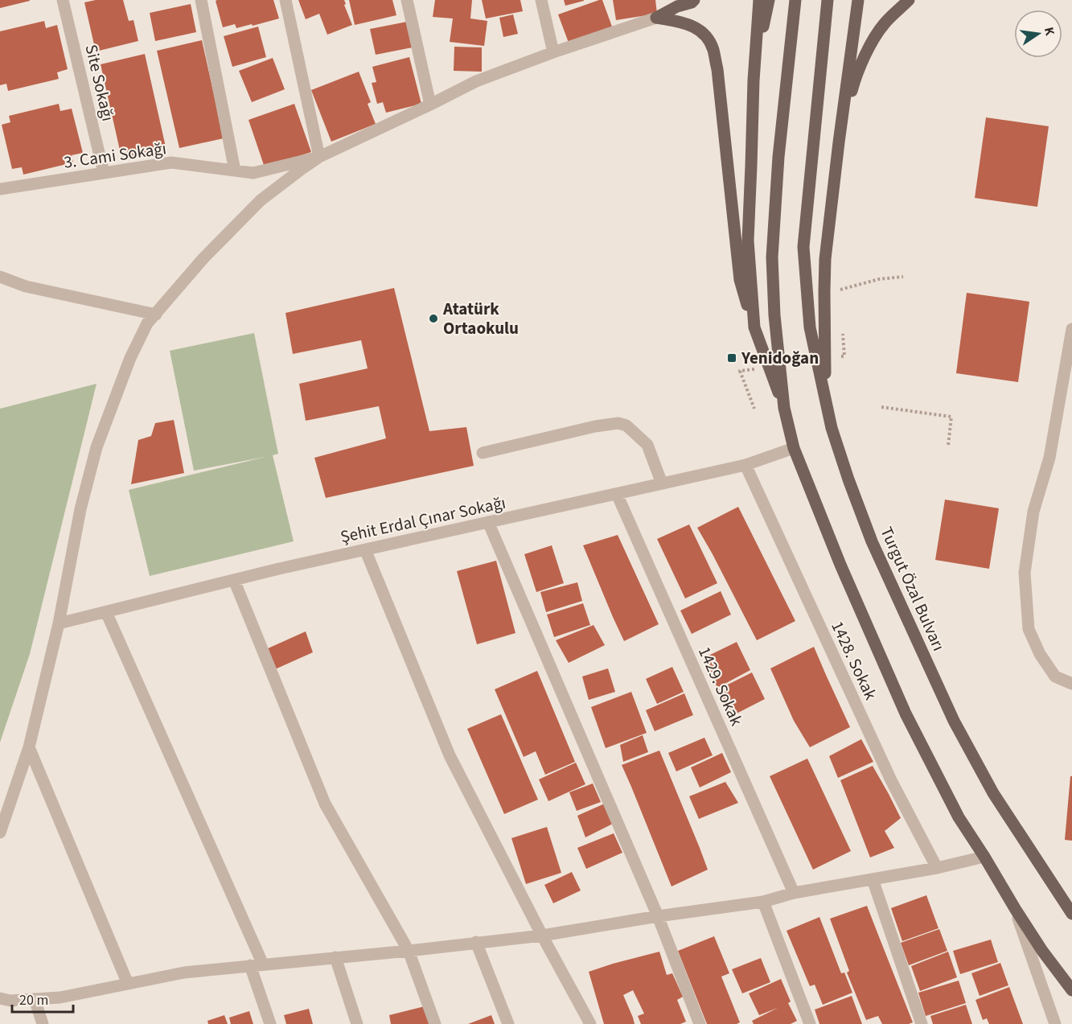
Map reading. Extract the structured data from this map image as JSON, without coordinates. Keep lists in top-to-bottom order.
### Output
{
  "streets": {
    "main road": ["Turgut Özal Bulvarı"],
    "street": [
      "Site Sokağı",
      "3. Cami Sokağı",
      "Şehit Erdal Çınar Sokağı",
      "1428. Sokak",
      "1429. Sokak"
    ]
  },
  "crossings": [
    ["Site Sokağı", "3. Cami Sokağı"],
    ["Şehit Erdal Çınar Sokağı", "1428. Sokak"],
    ["Şehit Erdal Çınar Sokağı", "1429. Sokak"]
  ],
  "places": {
    "other": ["Atatürk Ortaokulu"],
    "transit": ["Yenidoğan"]
  },
  "scale_bar": "20 m",
  "north": "right"
}
